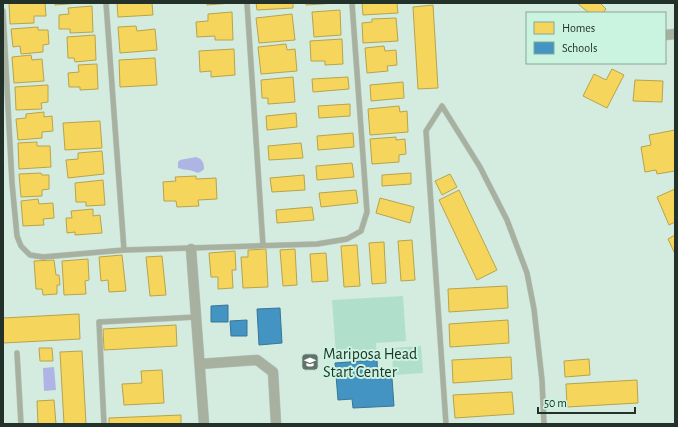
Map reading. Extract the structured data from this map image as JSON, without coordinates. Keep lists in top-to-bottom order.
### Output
{
  "places": {
    "school or university": ["Mariposa Head Start Center"]
  },
  "legend": ["Homes", "Schools"],
  "scale_bar": "50 m"
}
